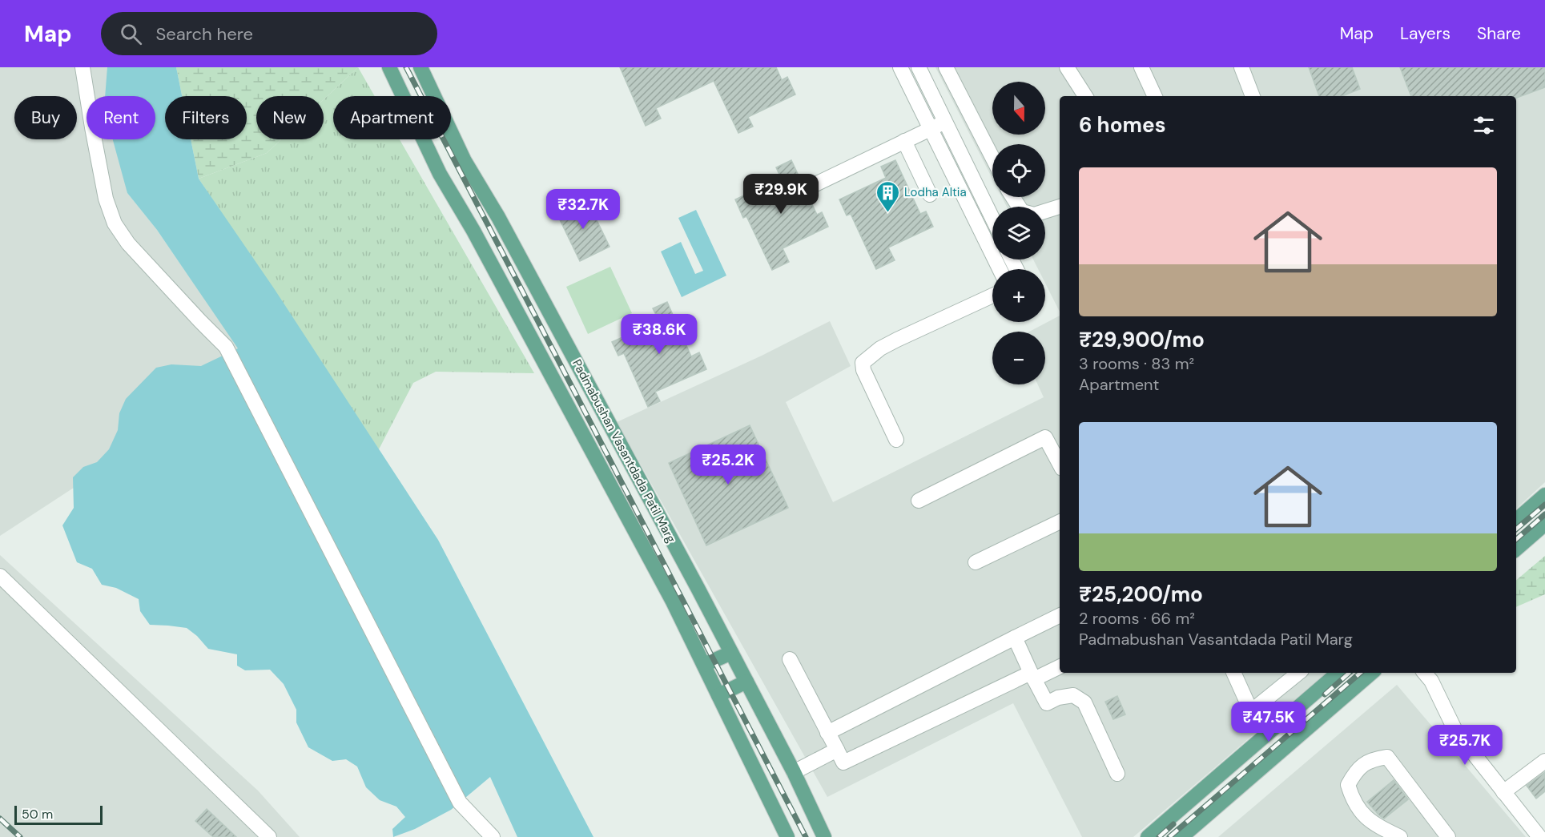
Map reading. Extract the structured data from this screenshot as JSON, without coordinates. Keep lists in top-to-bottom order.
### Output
{
  "streets": {
    "main road": ["Padmabushan Vasantdada Patil Marg"]
  },
  "places": {
    "building": ["Lodha Altia"]
  },
  "scale_bar": "50 m",
  "north": "bottom",
  "page": {
    "header": "Map",
    "search": "Search here",
    "nav": ["Map", "Layers", "Share"],
    "map_buttons": ["+", "−"],
    "chip": [
      "Buy",
      "Rent",
      "Filters",
      "New",
      "Apartment"
    ],
    "heading": "6 homes",
    "list": [
      {
        "name": "₹29,900/mo",
        "note": "3 rooms · 83 m² · Apartment"
      },
      {
        "name": "₹25,200/mo",
        "note": "2 rooms · 66 m² · Padmabushan Vasantdada Patil Marg"
      }
    ],
    "price": [
      "₹29.9K",
      "₹32.7K",
      "₹38.6K",
      "₹25.2K",
      "₹47.5K",
      "₹25.7K"
    ],
    "scale": "50 m"
  }
}
